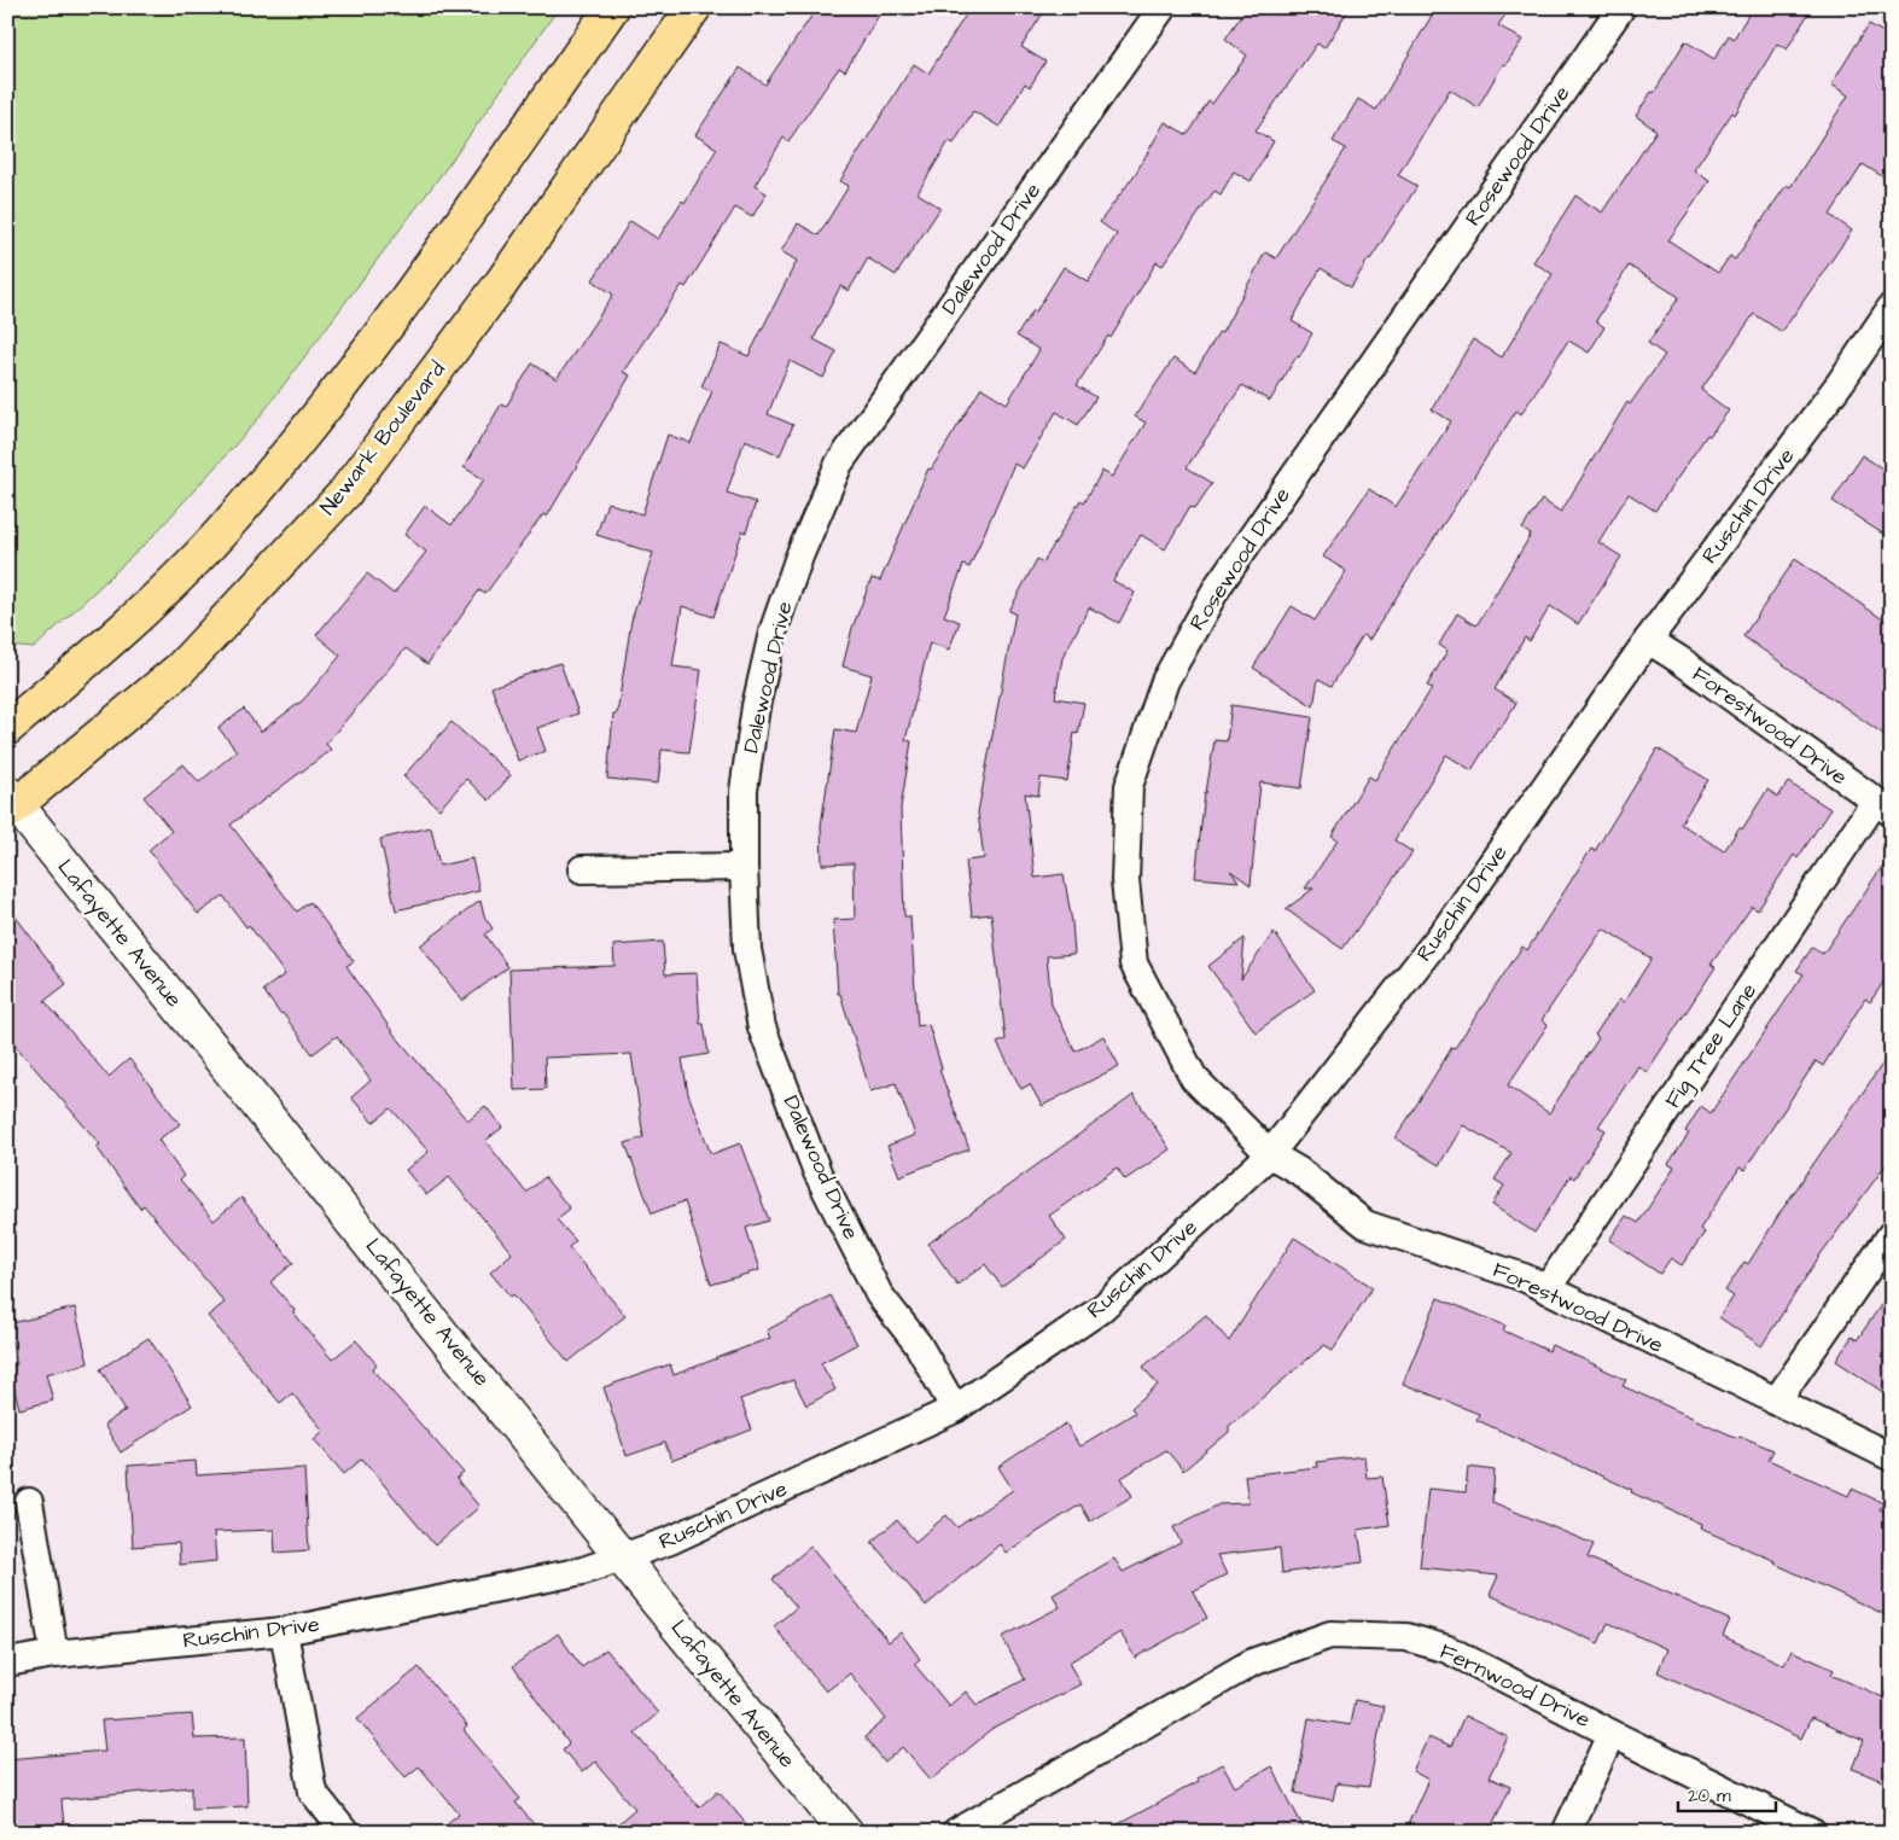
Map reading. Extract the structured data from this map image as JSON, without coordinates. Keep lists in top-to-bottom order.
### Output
{
  "streets": {
    "main road": ["Newark Boulevard"],
    "street": [
      "Rosewood Drive",
      "Dalewood Drive",
      "Ruschin Drive",
      "Forestwood Drive",
      "Lafayette Avenue",
      "Fig Tree Lane",
      "Fernwood Drive"
    ]
  },
  "crossings": [
    ["Rosewood Drive", "Ruschin Drive"],
    ["Rosewood Drive", "Forestwood Drive"],
    ["Dalewood Drive", "Ruschin Drive"],
    ["Newark Boulevard", "Lafayette Avenue"],
    ["Ruschin Drive", "Forestwood Drive"],
    ["Ruschin Drive", "Lafayette Avenue"],
    ["Forestwood Drive", "Fig Tree Lane"]
  ],
  "scale_bar": "20 m"
}
